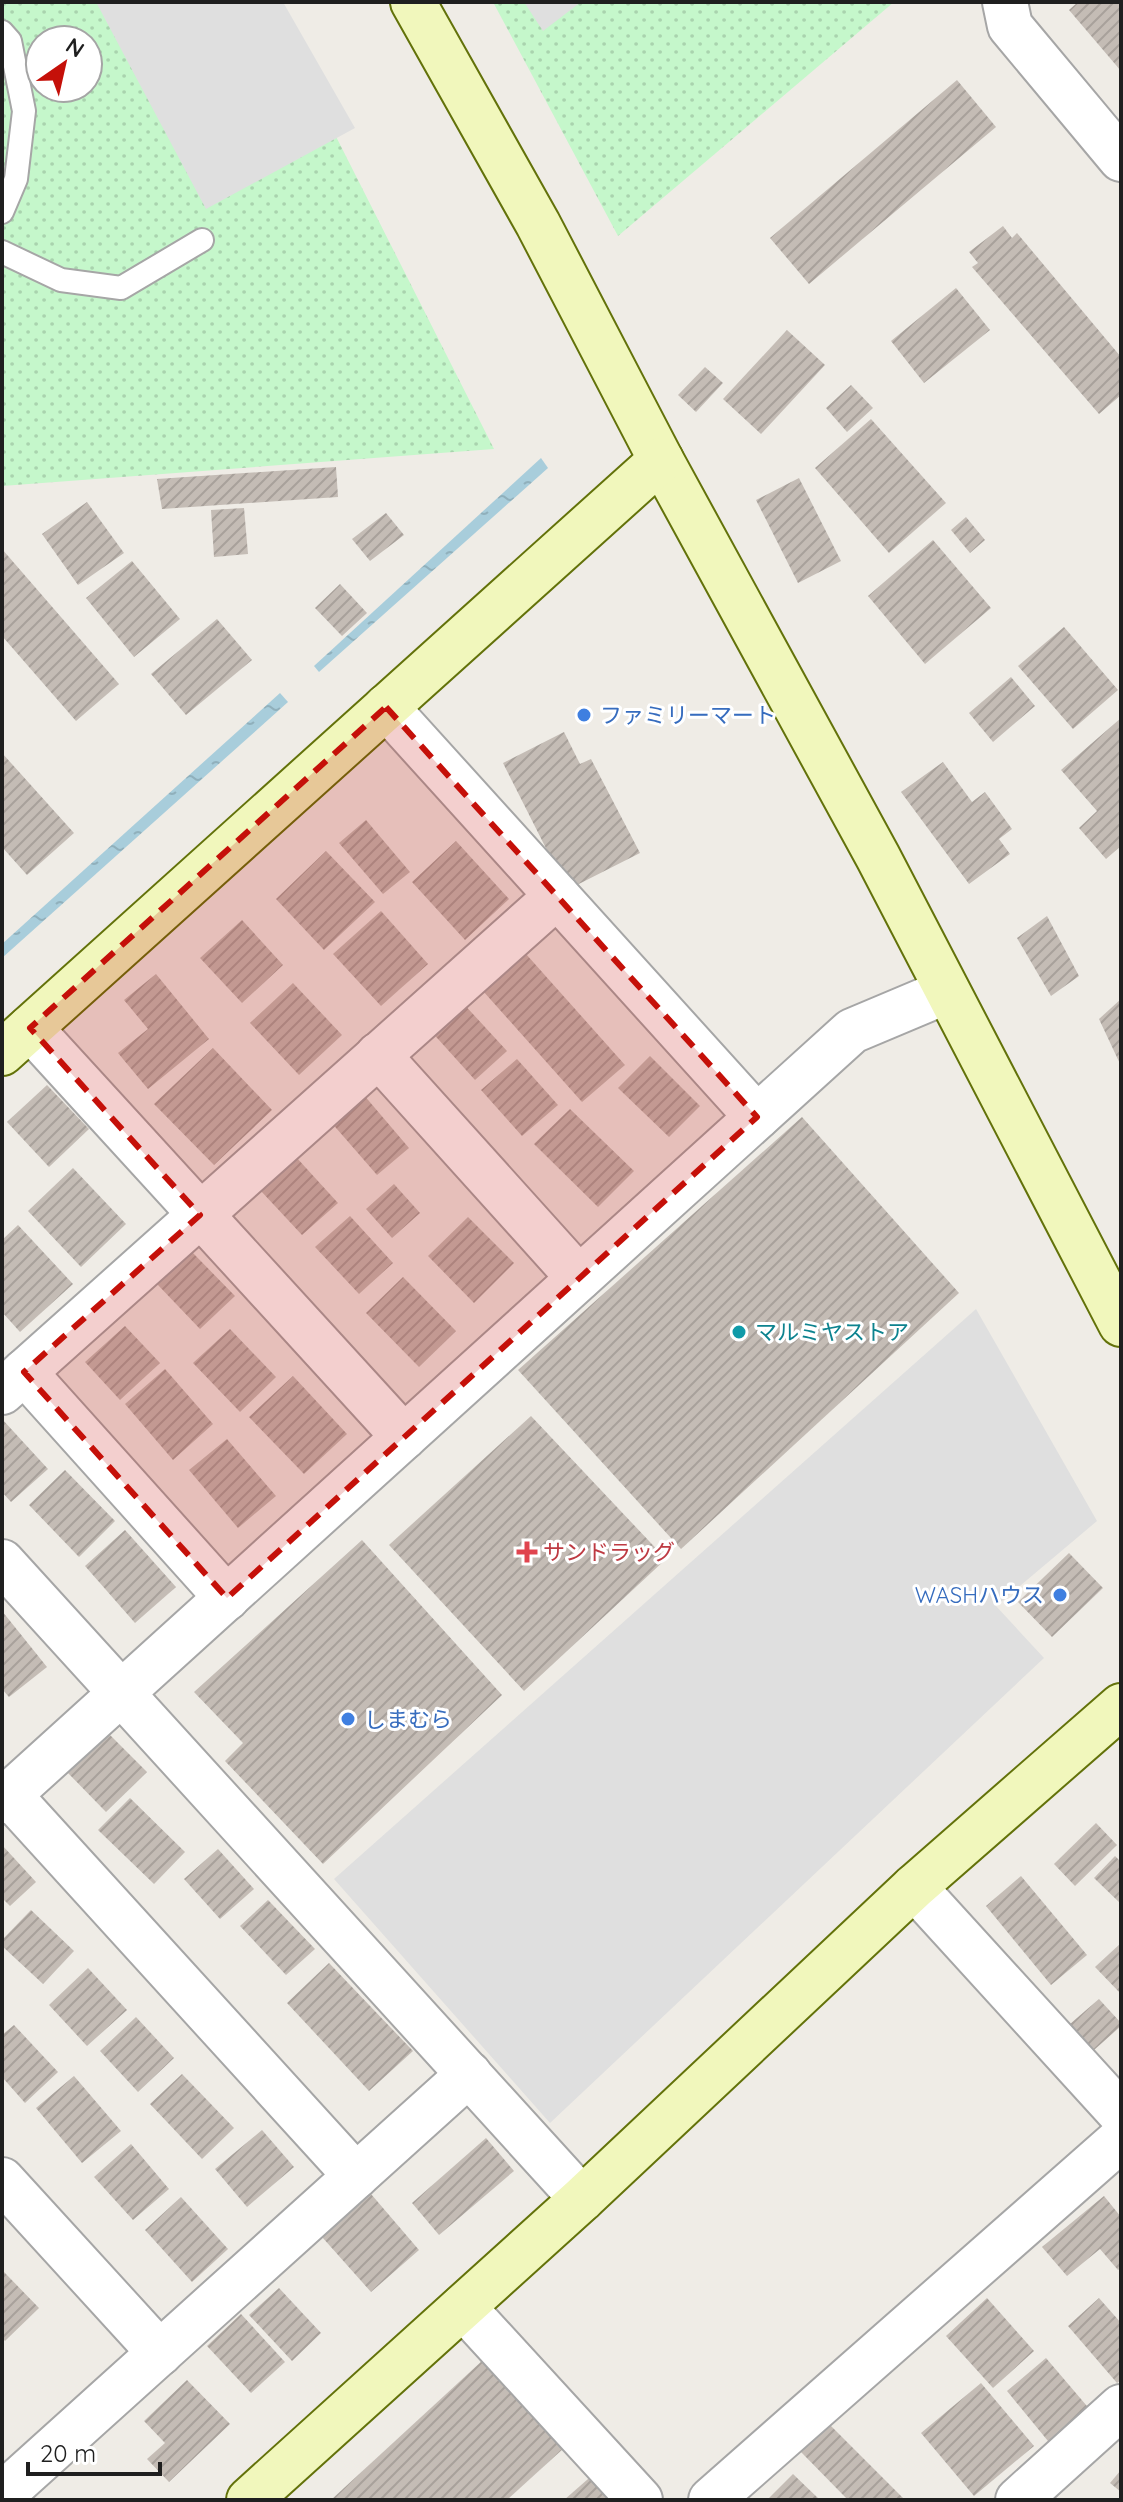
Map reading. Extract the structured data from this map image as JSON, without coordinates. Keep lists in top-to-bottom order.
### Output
{
  "places": {
    "other": [
      "ファミリーマート",
      "マルミヤストア",
      "WASHハウス",
      "しまむら"
    ],
    "health": ["サンドラッグ"]
  },
  "scale_bar": "20 m",
  "north": "top right"
}
